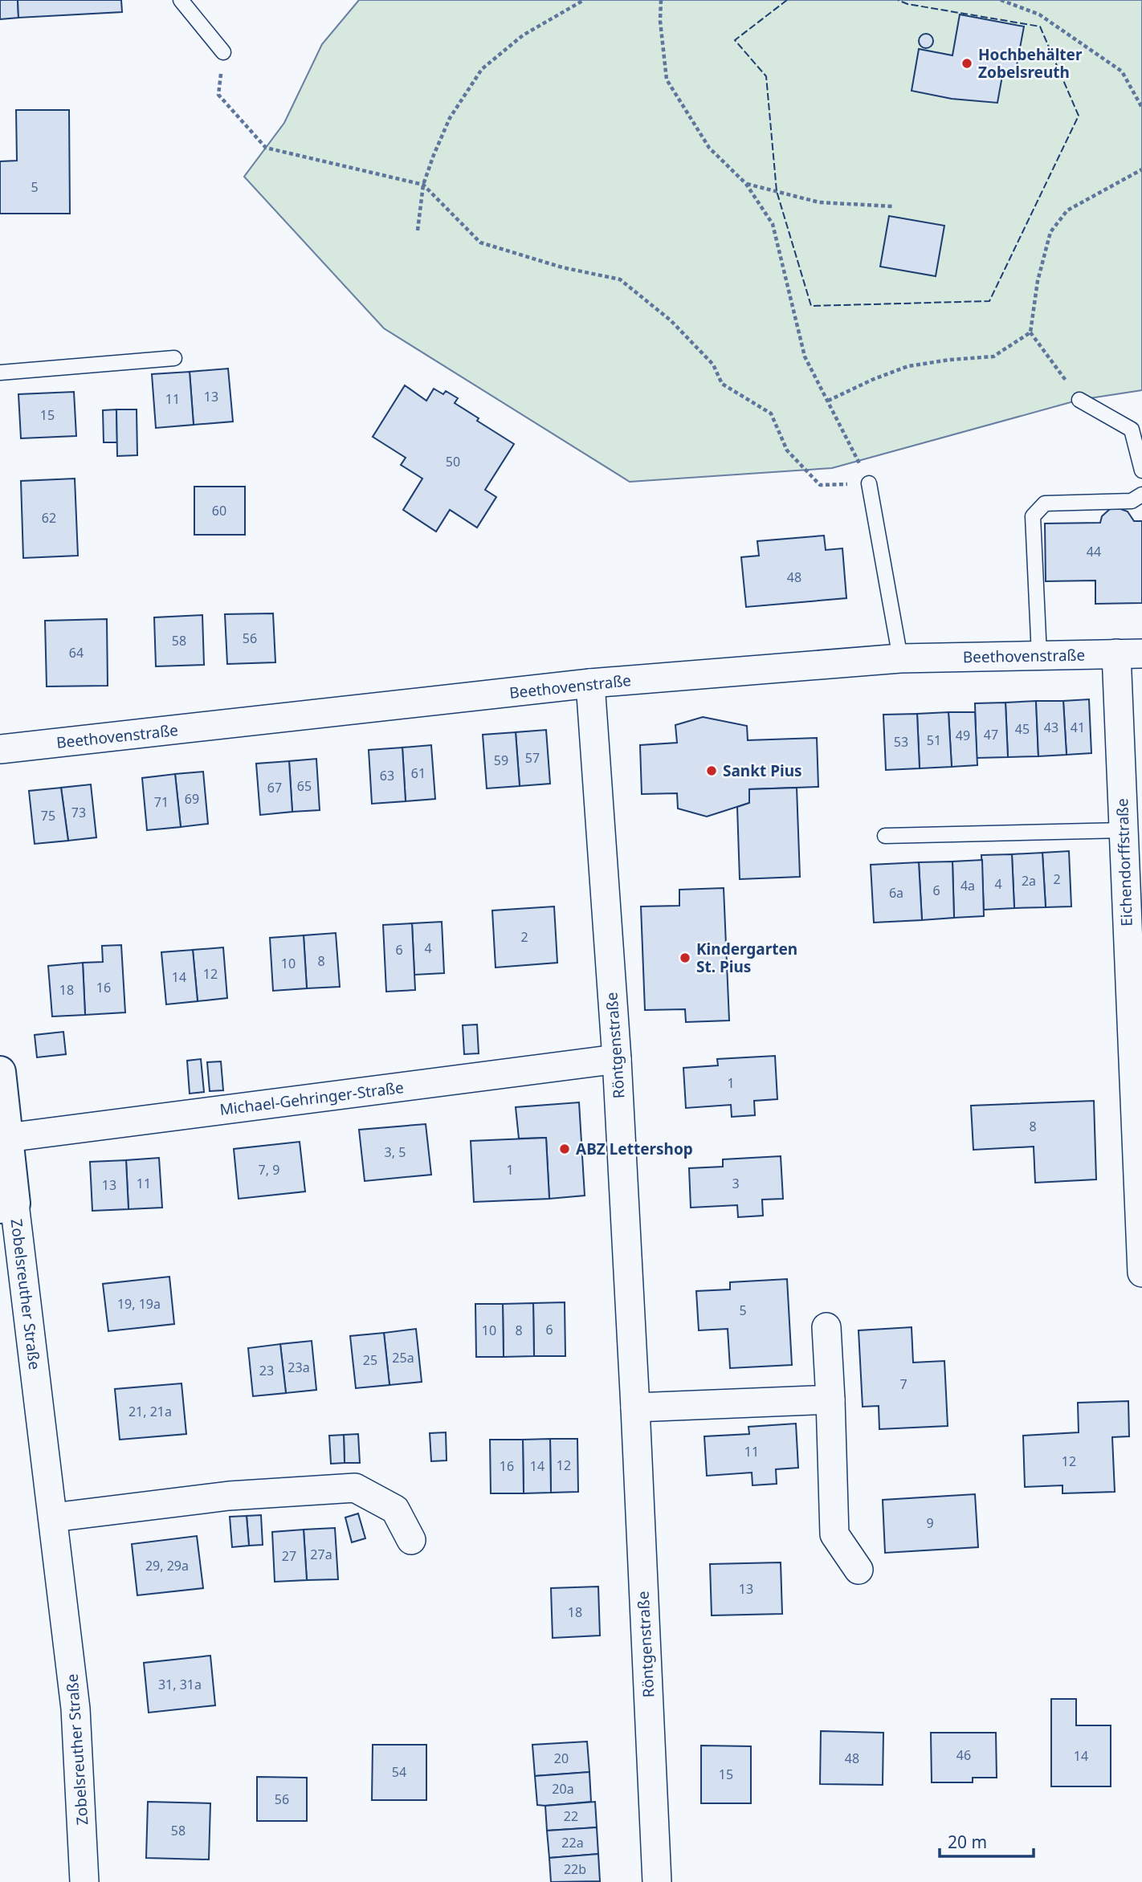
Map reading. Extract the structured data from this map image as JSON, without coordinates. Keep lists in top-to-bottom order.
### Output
{
  "streets": {
    "street": [
      "Beethovenstraße",
      "Eichendorffstraße",
      "Röntgenstraße",
      "Michael-Gehringer-Straße",
      "Zobelsreuther Straße"
    ]
  },
  "crossings": [
    ["Beethovenstraße", "Eichendorffstraße"],
    ["Beethovenstraße", "Röntgenstraße"],
    ["Röntgenstraße", "Michael-Gehringer-Straße"],
    ["Michael-Gehringer-Straße", "Zobelsreuther Straße"]
  ],
  "places": [
    "Hochbehälter Zobelsreuth",
    "Sankt Pius",
    "Kindergarten St. Pius",
    "ABZ Lettershop"
  ],
  "house_numbers": [
    "5",
    "13",
    "11",
    "15",
    "50",
    "60",
    "62",
    "44",
    "48",
    "56",
    "58",
    "64",
    "43",
    "41",
    "45",
    "47",
    "49",
    "51",
    "53",
    "57",
    "59",
    "61",
    "63",
    "65",
    "67",
    "69",
    "71",
    "73",
    "75",
    "2",
    "2a",
    "4",
    "4a",
    "6",
    "6a",
    "2",
    "4",
    "6",
    "8",
    "10",
    "12",
    "14",
    "16",
    "18",
    "1",
    "8",
    "3, 5",
    "7, 9",
    "1",
    "11",
    "3",
    "13",
    "19, 19a",
    "5",
    "6",
    "10",
    "8",
    "25a",
    "25",
    "23a",
    "23",
    "7",
    "21, 21a",
    "11",
    "12",
    "12",
    "16",
    "14",
    "9",
    "27a",
    "27",
    "29, 29a",
    "13",
    "18",
    "31, 31a",
    "46",
    "14",
    "20",
    "48",
    "54",
    "15",
    "20a",
    "56",
    "22",
    "58",
    "22a",
    "22b"
  ],
  "scale_bar": "20 m"
}
